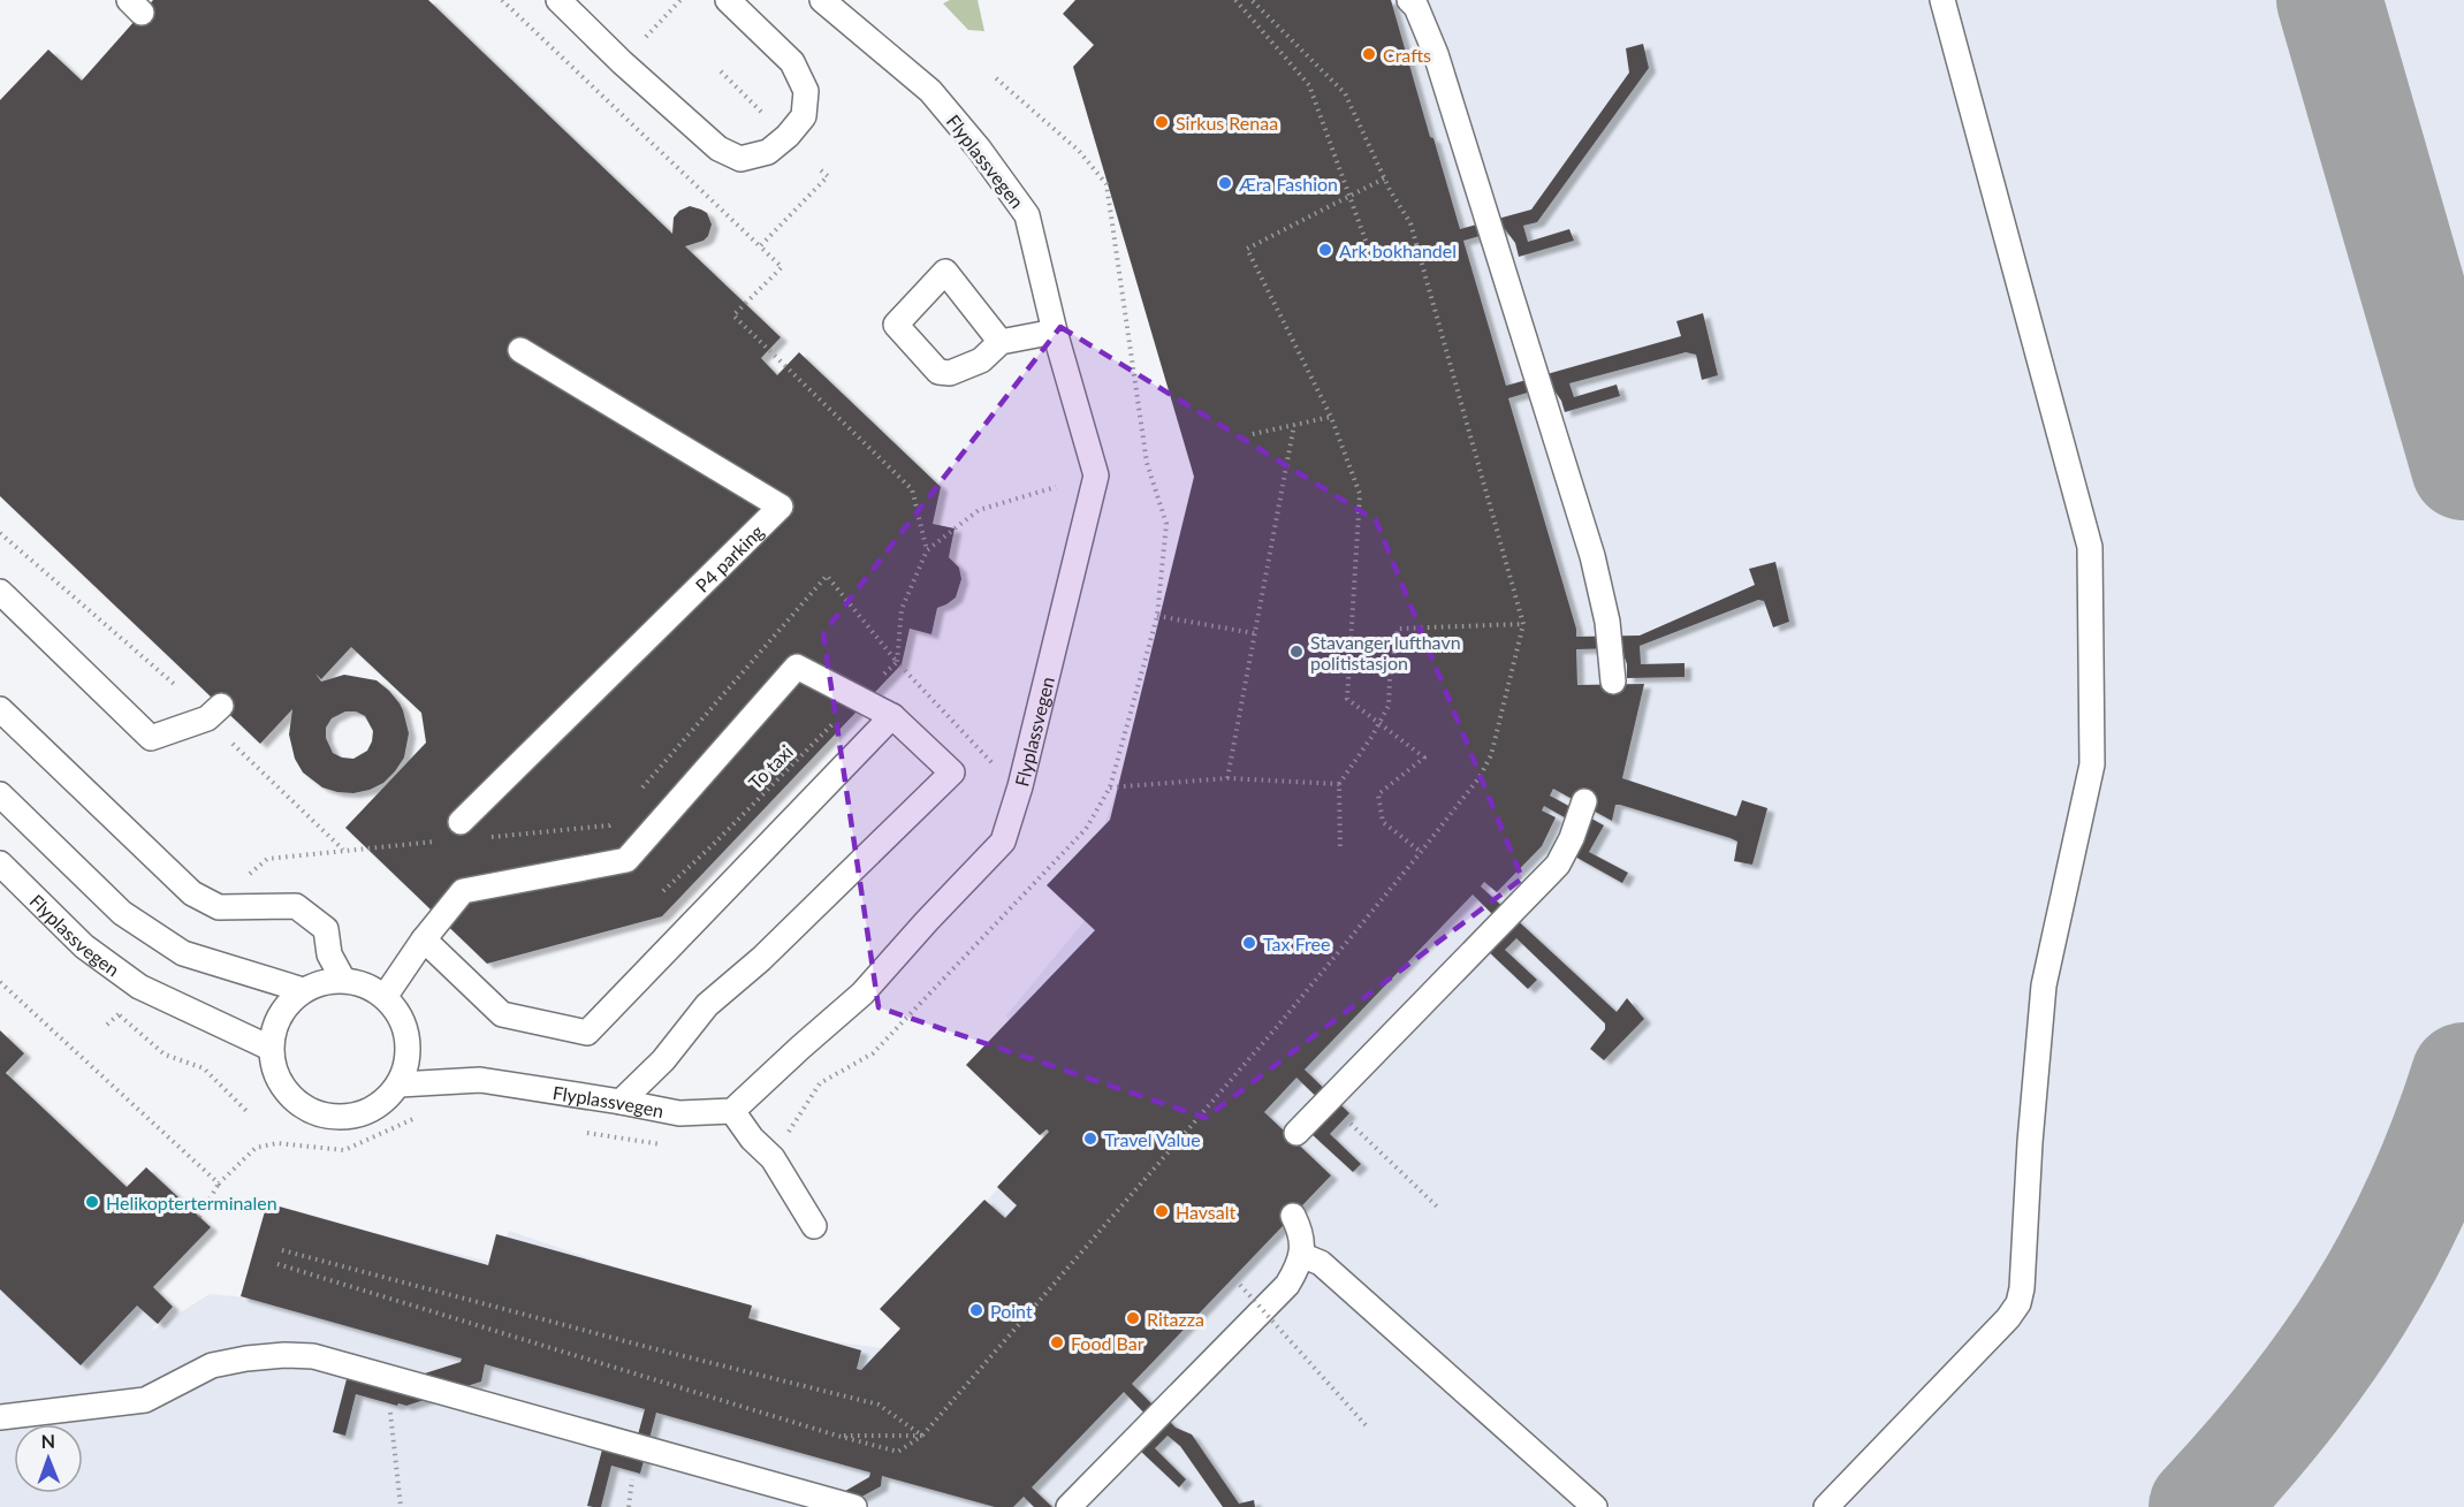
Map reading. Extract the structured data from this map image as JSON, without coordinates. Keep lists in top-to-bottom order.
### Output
{
  "streets": {
    "lane": ["Flyplassvegen", "P4 parking"],
    "path": ["To taxi"]
  },
  "places": [
    "Crafts",
    "Sirkus Renaa",
    "Æra Fashion",
    "Ark bokhandel",
    "Stavanger lufthavn politistasjon",
    "Tax Free",
    "Travel Value",
    "Helikopterterminalen",
    "Havsalt",
    "Point",
    "Ritazza",
    "Food Bar"
  ],
  "north": "top"
}
